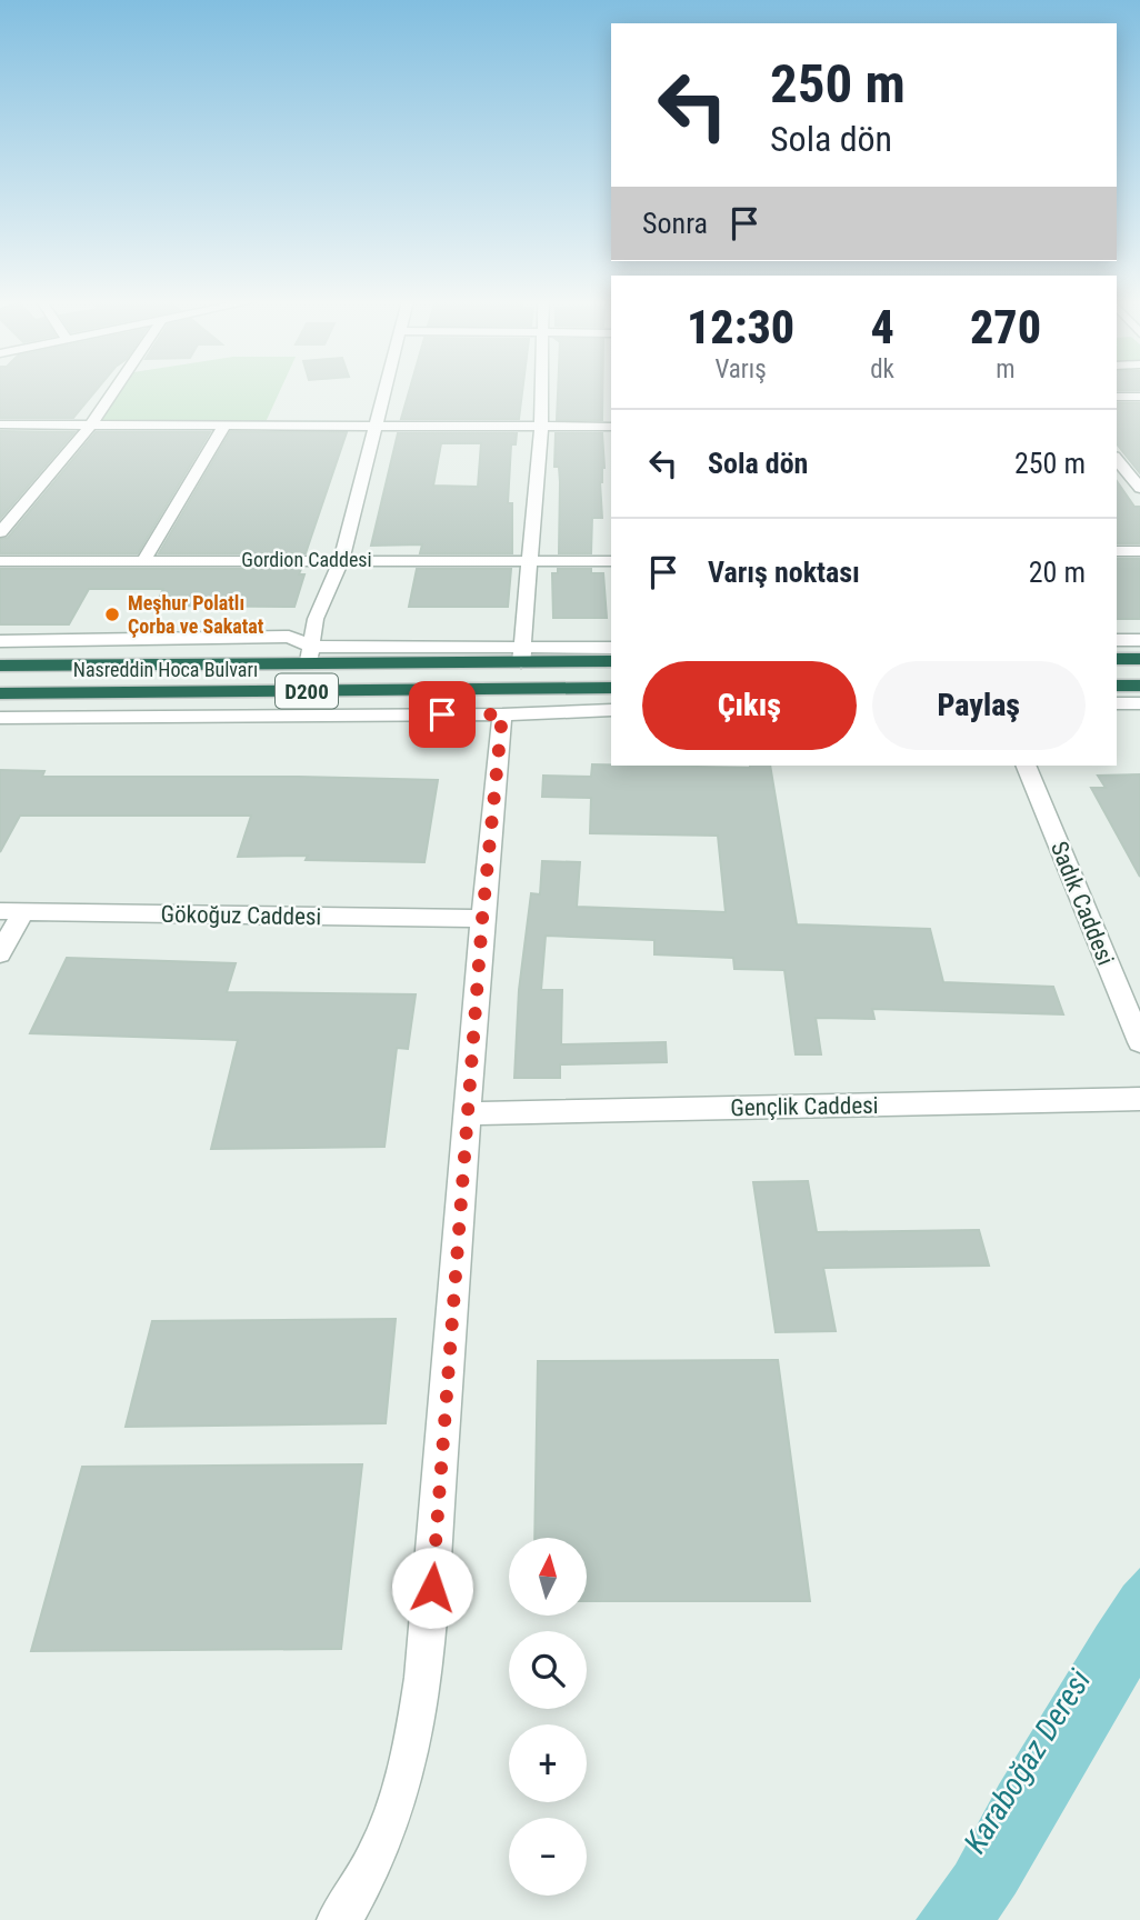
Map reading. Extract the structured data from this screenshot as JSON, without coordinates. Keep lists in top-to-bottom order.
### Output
{
  "streets": {
    "highway": ["Nasreddin Hoca Bulvarı", "D200"],
    "street": [
      "Gordion Caddesi",
      "Sadık Caddesi",
      "Gökoğuz Caddesi",
      "Gençlik Caddesi"
    ]
  },
  "water": ["Karaboğaz Deresi"],
  "places": ["Meşhur Polatlı Çorba ve Sakatat"],
  "north": "top",
  "page": {
    "turn": ["250 m", "Sola dön"],
    "then": "Sonra",
    "eta": [
      "12:30",
      "Varış",
      "4",
      "dk",
      "270",
      "m"
    ],
    "list": [
      {
        "name": "Sola dön",
        "value": "250 m"
      },
      {
        "name": "Varış noktası",
        "value": "20 m"
      }
    ],
    "buttons": ["Çıkış", "Paylaş"],
    "map_buttons": ["+", "−"]
  }
}
